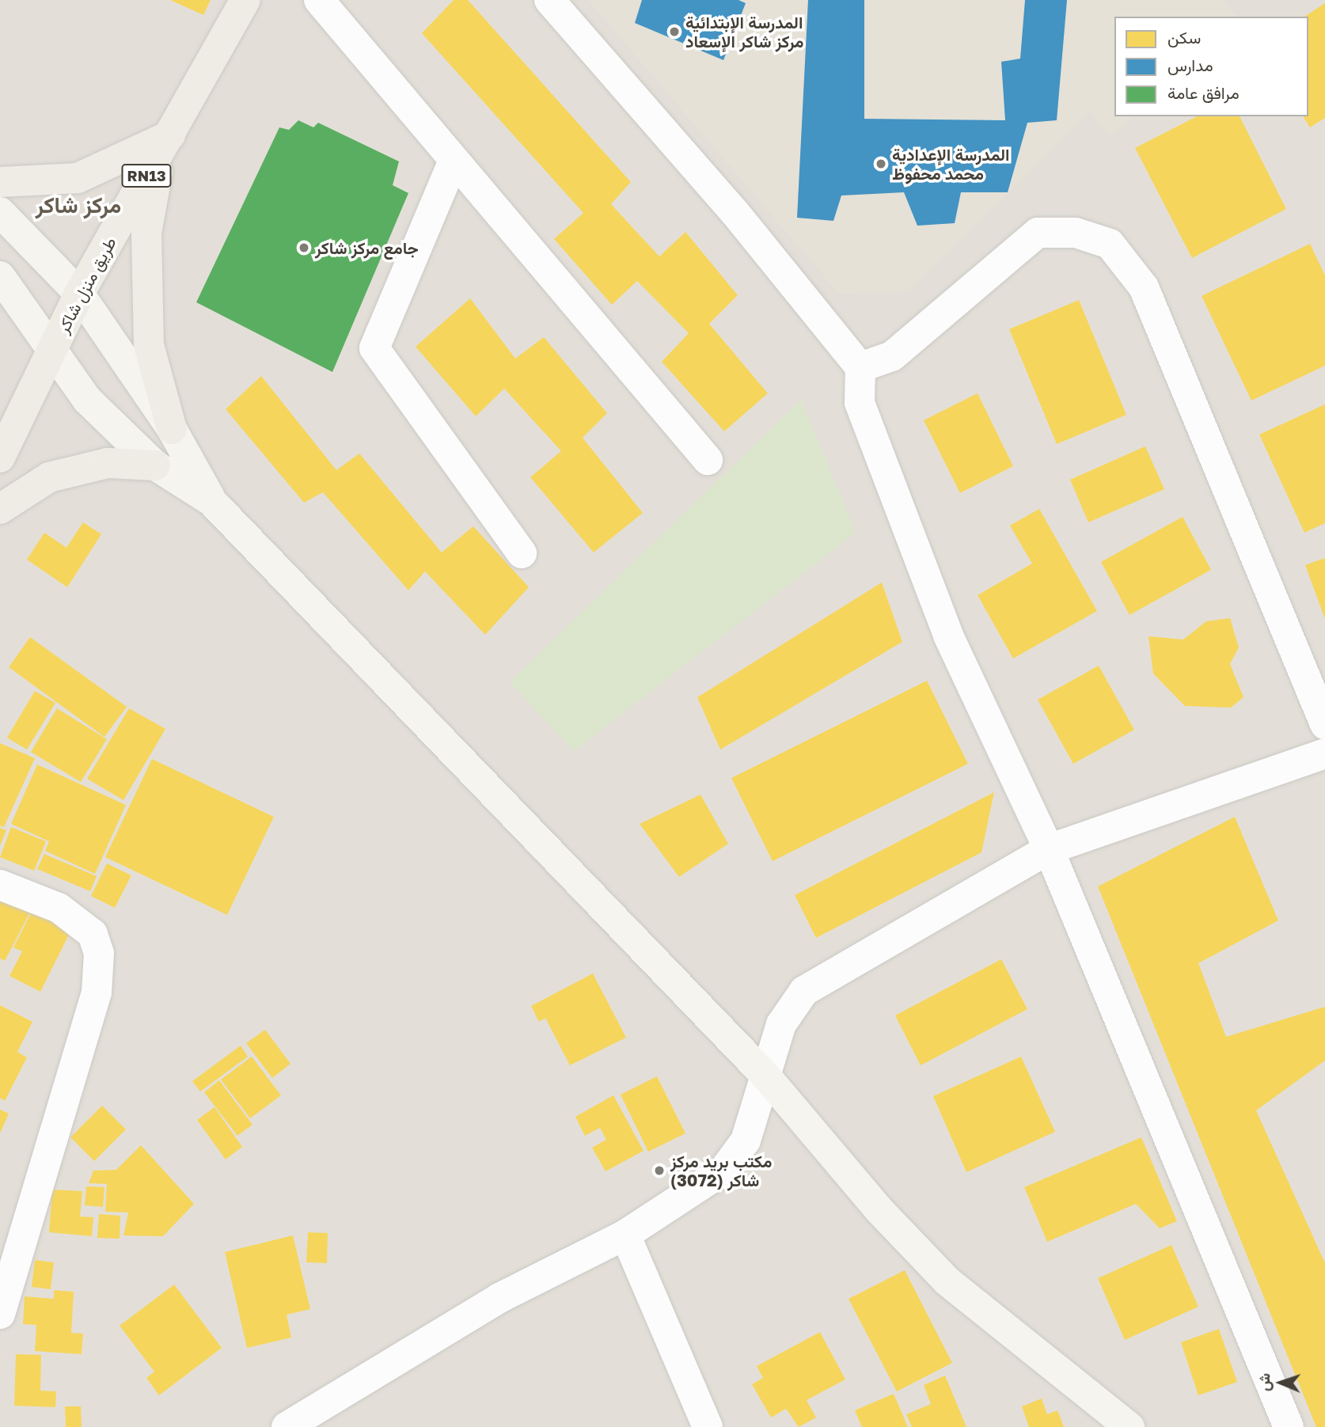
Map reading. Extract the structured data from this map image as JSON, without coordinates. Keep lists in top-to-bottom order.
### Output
{
  "streets": {
    "main road": ["RN13", "طريق منزل شاكر"]
  },
  "districts": ["مركز شاكر"],
  "places": [
    "المدرسة الإبتدائية مركز شاكر الإسعاد",
    "المدرسة الإعدادية محمد محفوظ",
    "جامع مركز شاكر",
    "مكتب بريد مركز شاكر (3072)"
  ],
  "legend": ["سكن", "مدارس", "مرافق عامة"],
  "north": "left"
}
